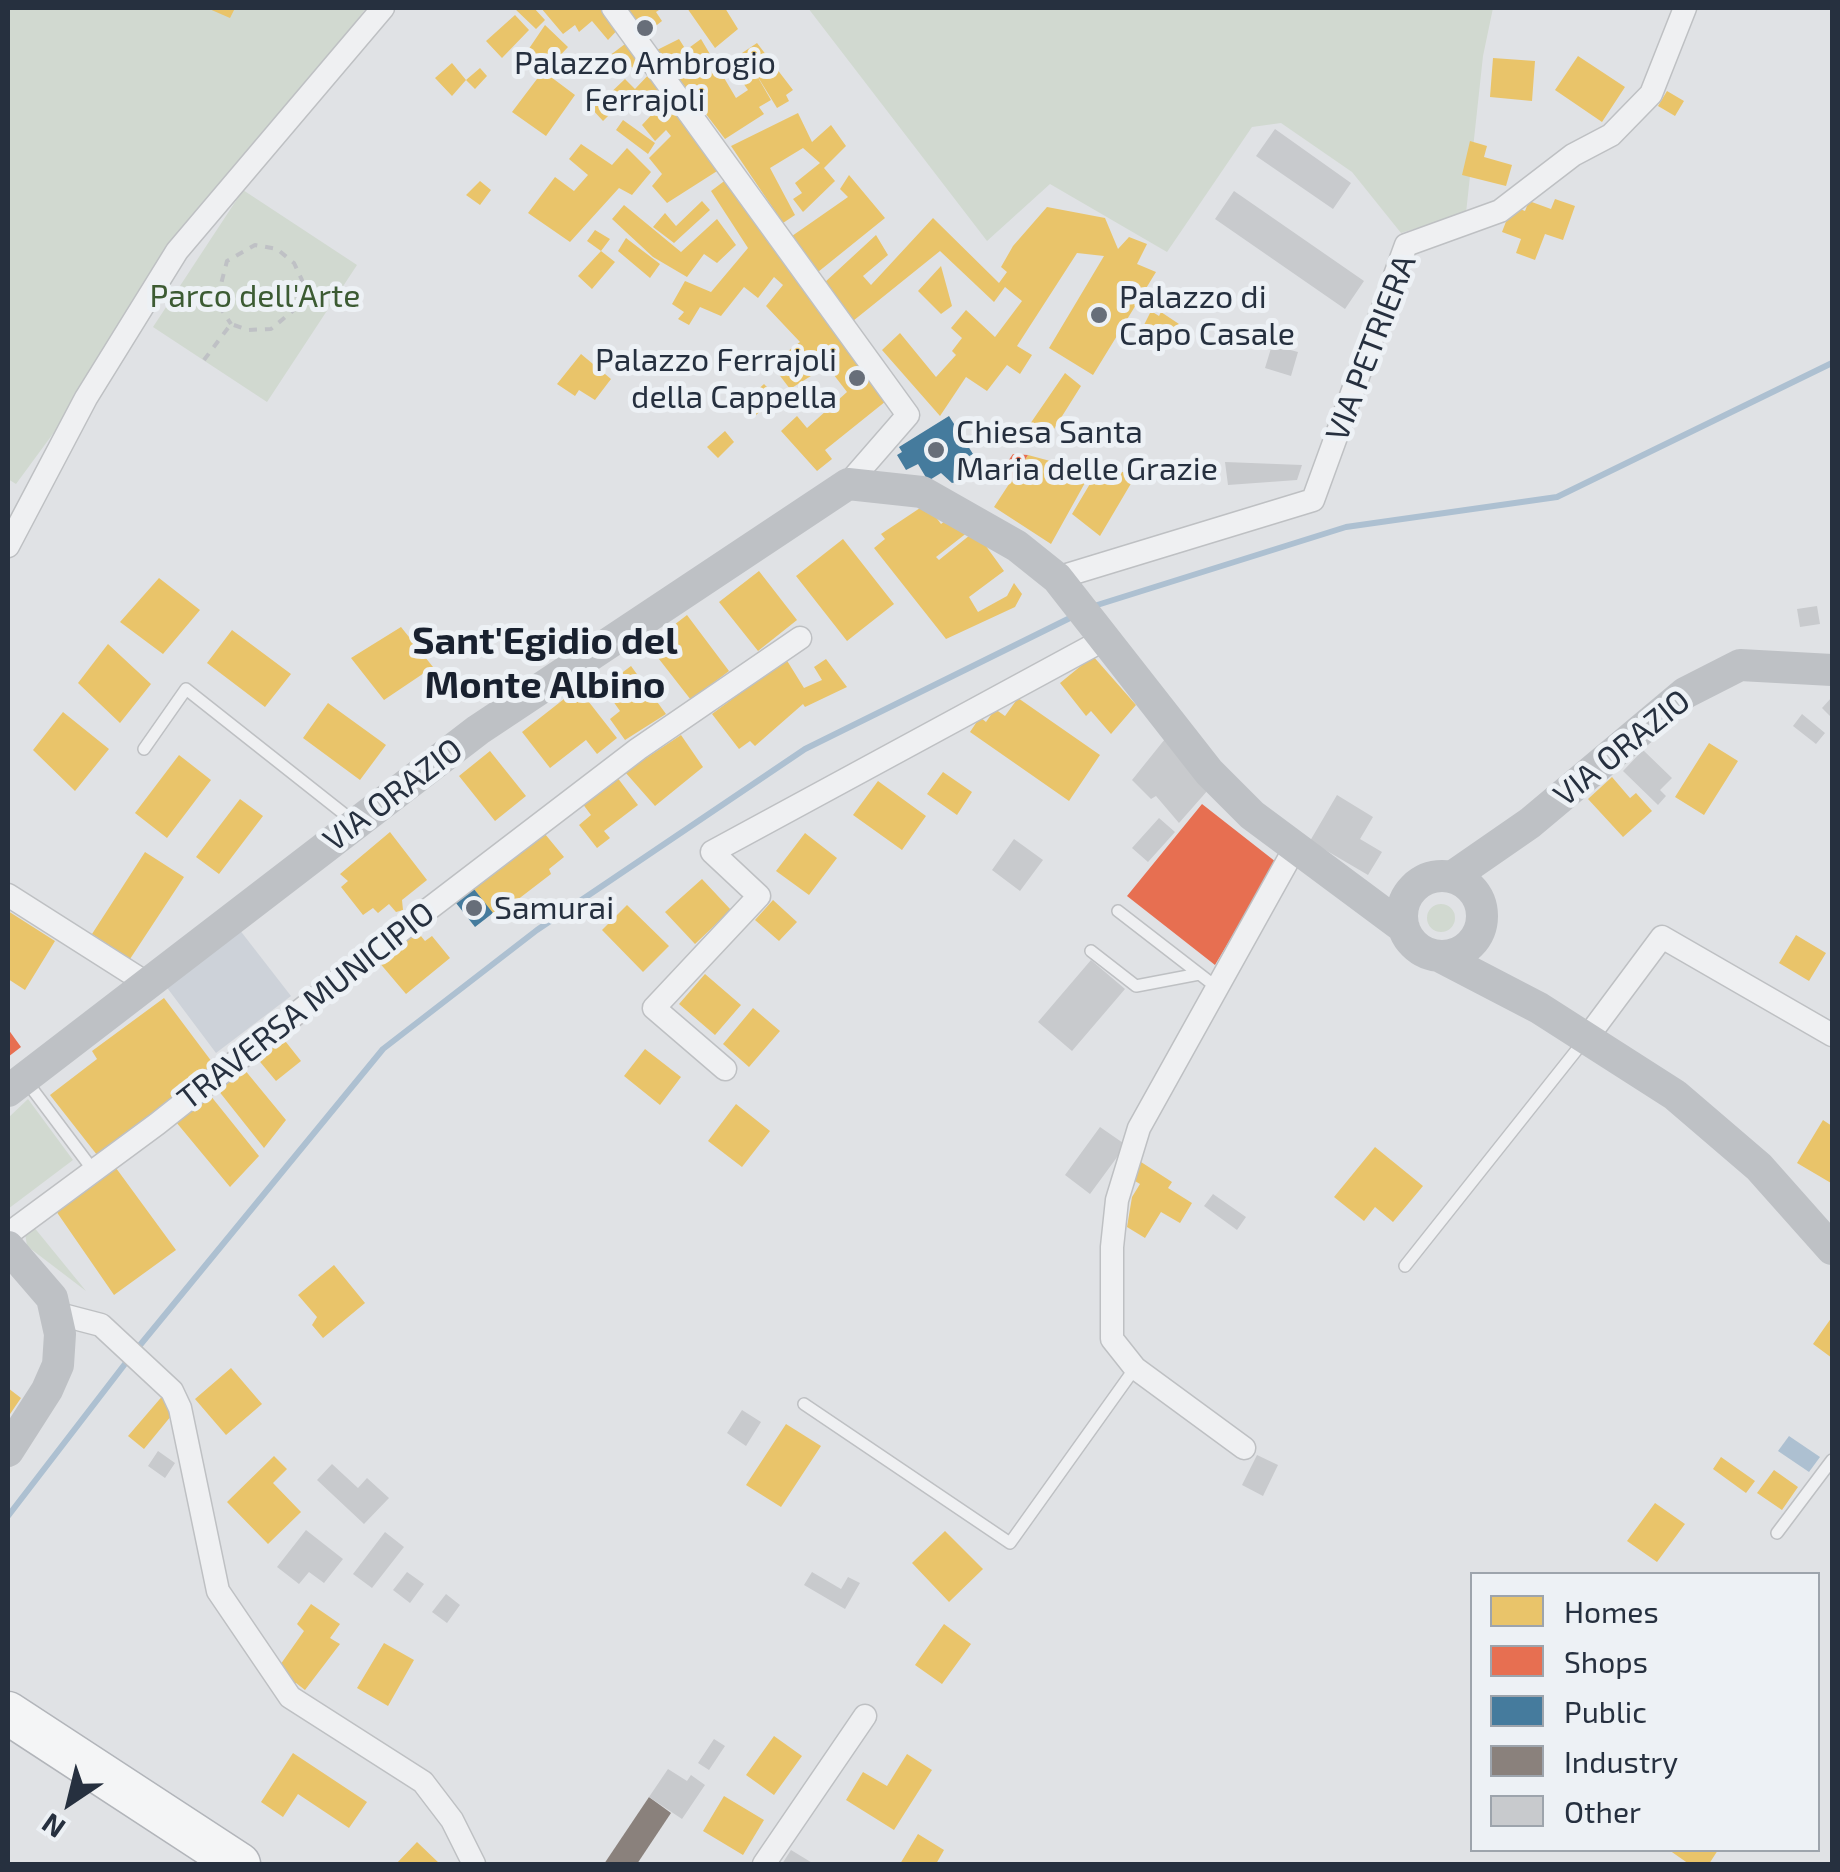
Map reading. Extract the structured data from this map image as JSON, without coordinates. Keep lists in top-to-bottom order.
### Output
{
  "streets": {
    "street": ["VIA PETRIERA", "VIA ORAZIO", "TRAVERSA MUNICIPIO"]
  },
  "districts": ["Sant'Egidio del Monte Albino"],
  "parks": ["Parco dell'Arte"],
  "places": [
    "Palazzo Ambrogio Ferrajoli",
    "Palazzo di Capo Casale",
    "Palazzo Ferrajoli della Cappella",
    "Chiesa Santa Maria delle Grazie",
    "Samurai"
  ],
  "legend": [
    "Homes",
    "Shops",
    "Public",
    "Industry",
    "Other"
  ],
  "north": "bottom left"
}
